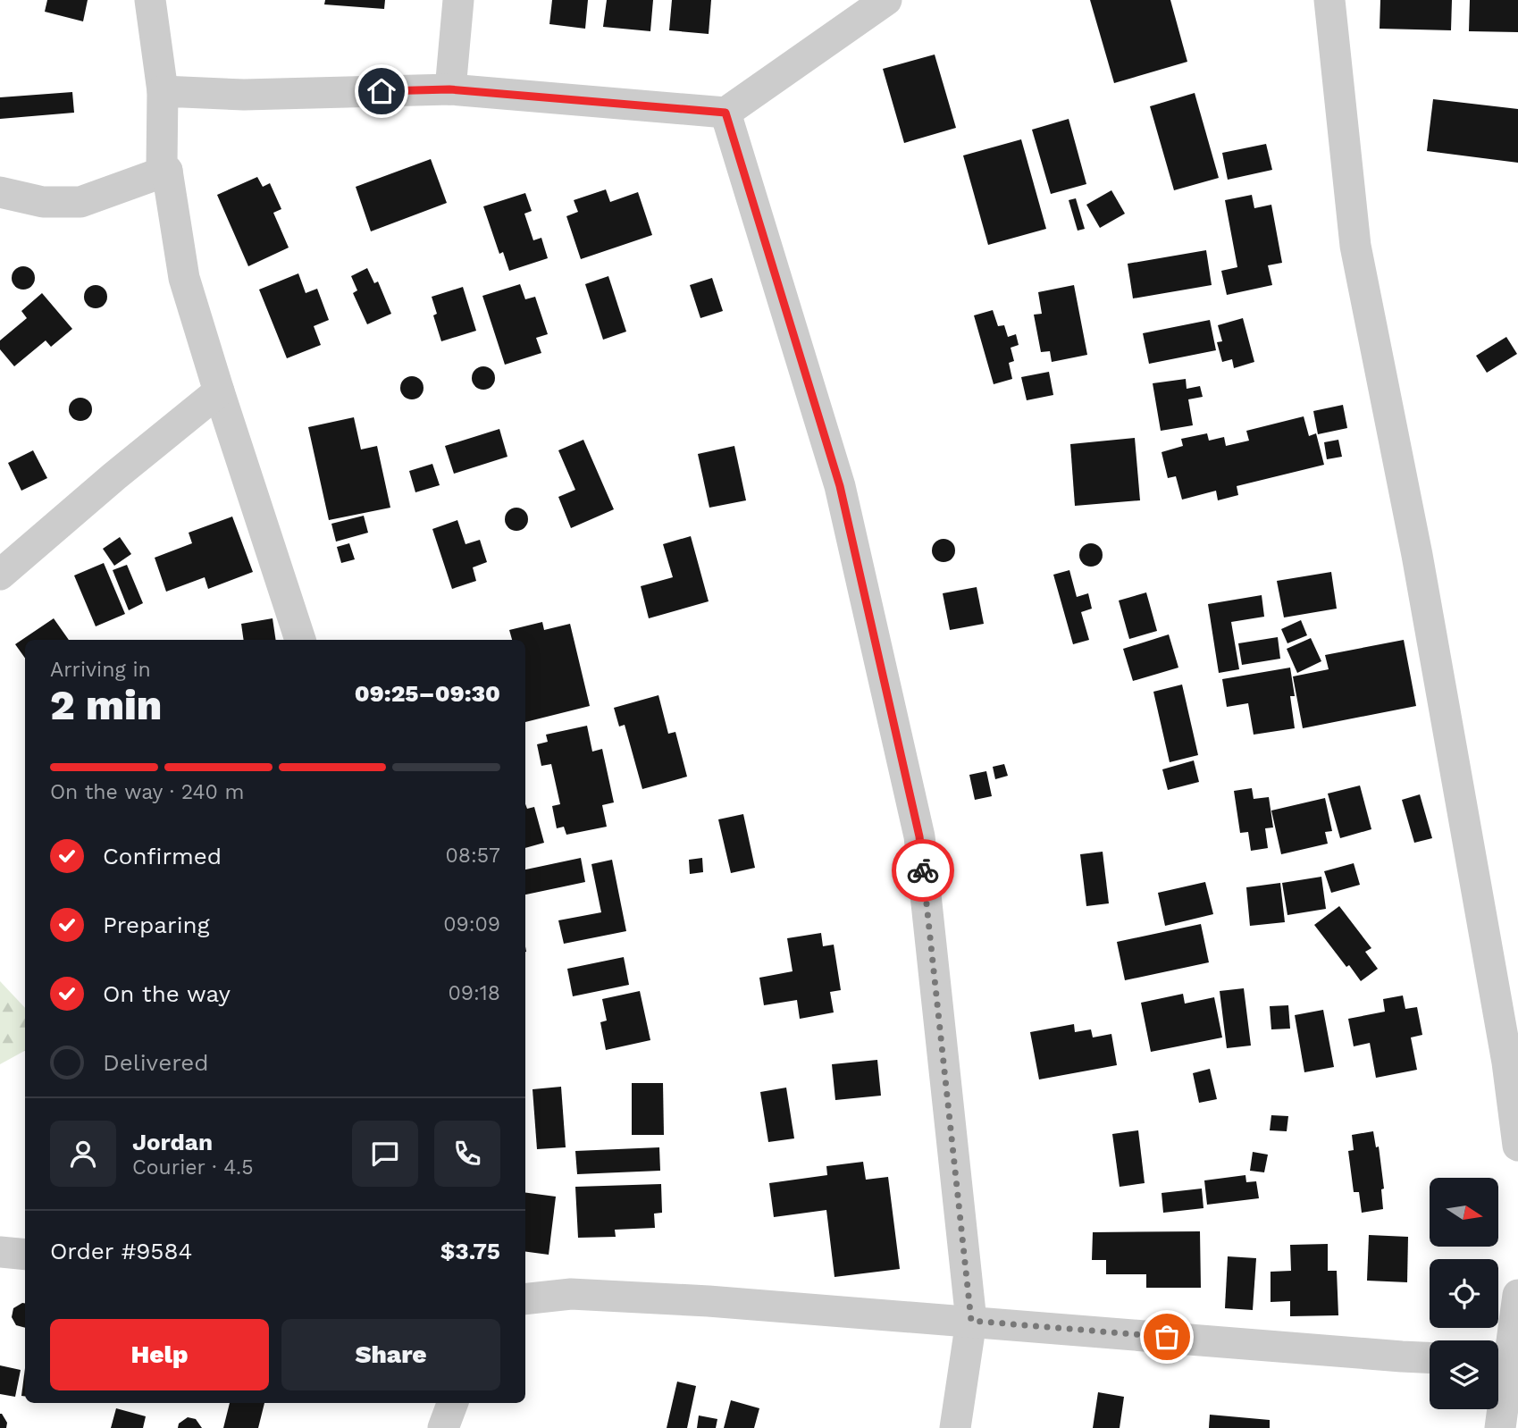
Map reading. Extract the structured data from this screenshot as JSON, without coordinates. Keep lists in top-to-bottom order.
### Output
{
  "north": "right",
  "page": {
    "heading": ["2 min", "Arriving in", "09:25–09:30"],
    "panel": [
      "Jordan",
      "Courier · 4.5",
      "Order #9584",
      "$3.75"
    ],
    "bar": "On the way · 240 m",
    "list": [
      ["Confirmed", "08:57"],
      ["Preparing", "09:09"],
      ["On the way", "09:18"],
      "Delivered"
    ],
    "buttons": ["Help", "Share"]
  }
}
